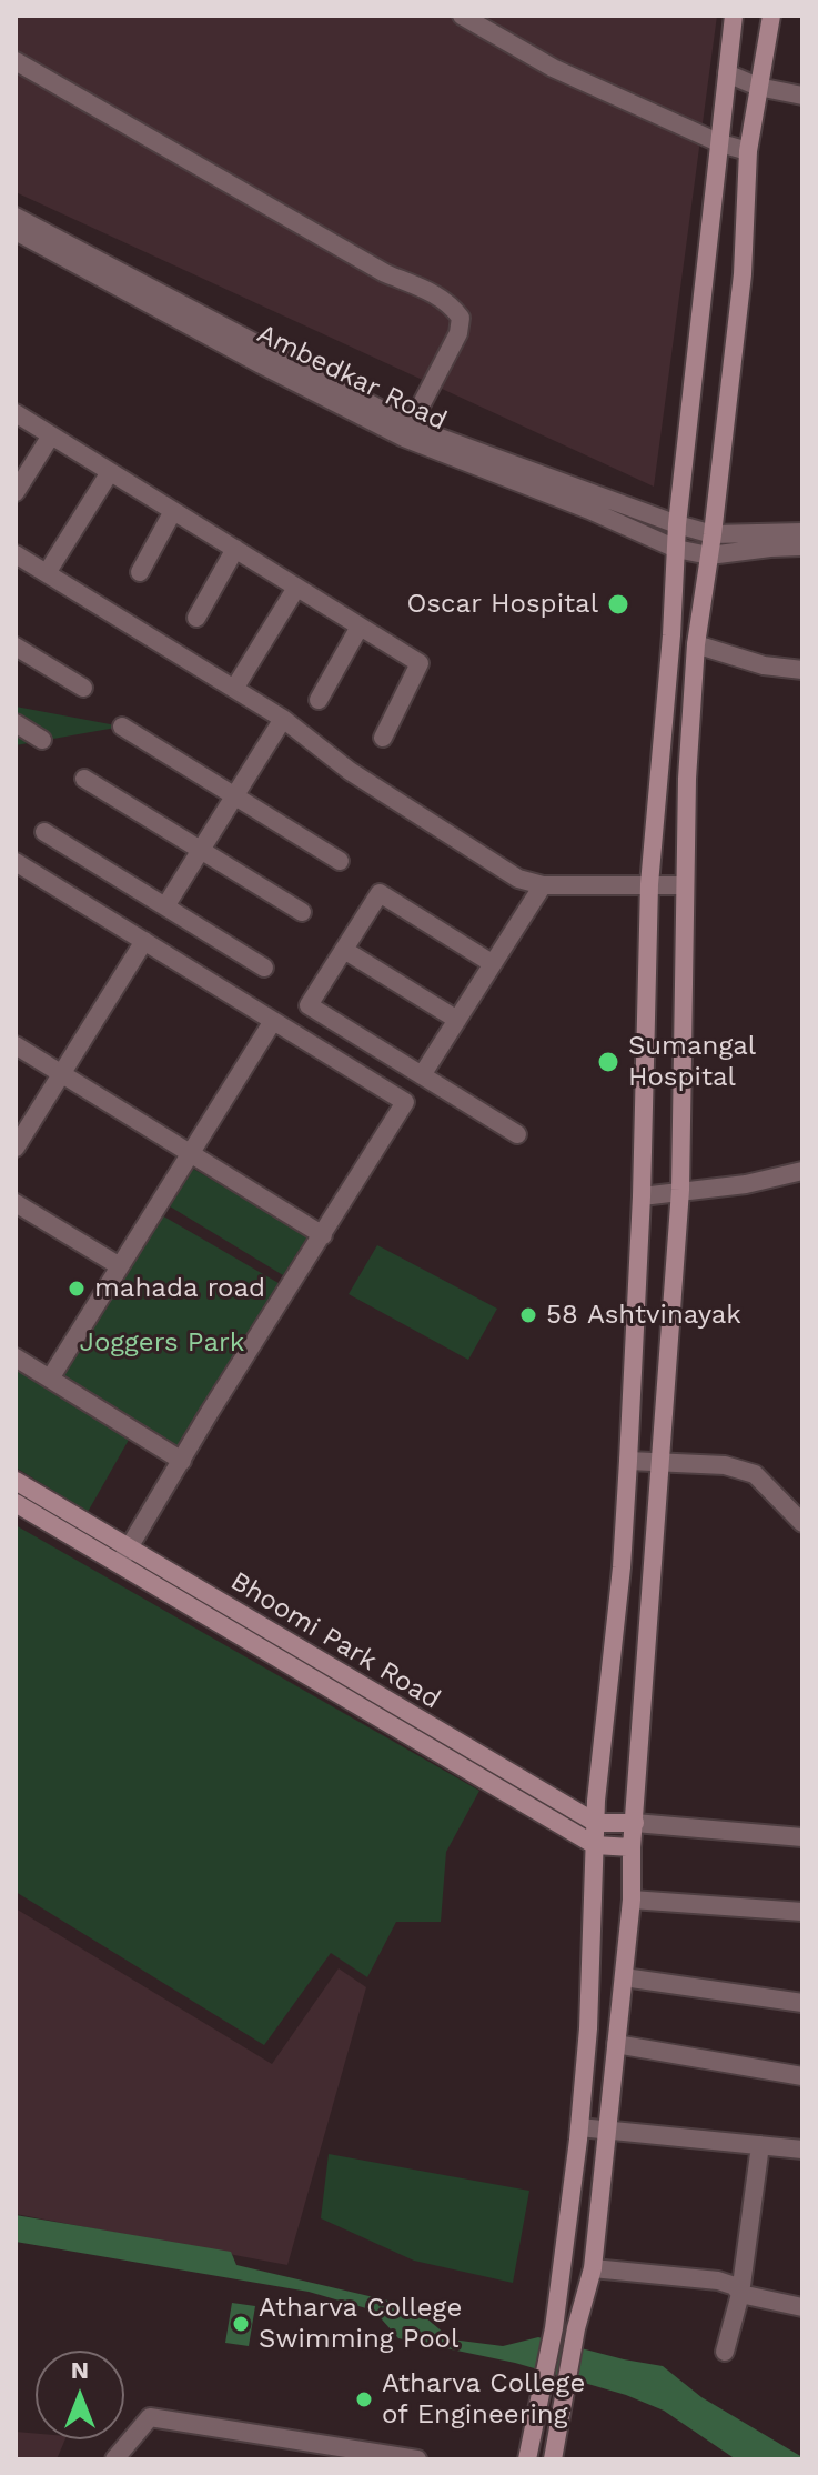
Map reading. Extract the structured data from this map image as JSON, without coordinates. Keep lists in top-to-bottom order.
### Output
{
  "streets": {
    "main road": ["Bhoomi Park Road"],
    "street": ["Ambedkar Road"]
  },
  "parks": ["Joggers Park"],
  "places": [
    "Oscar Hospital",
    "Sumangal Hospital",
    "mahada road",
    "58 Ashtvinayak",
    "Atharva College Swimming Pool",
    "Atharva College of Engineering"
  ],
  "north": "top"
}
